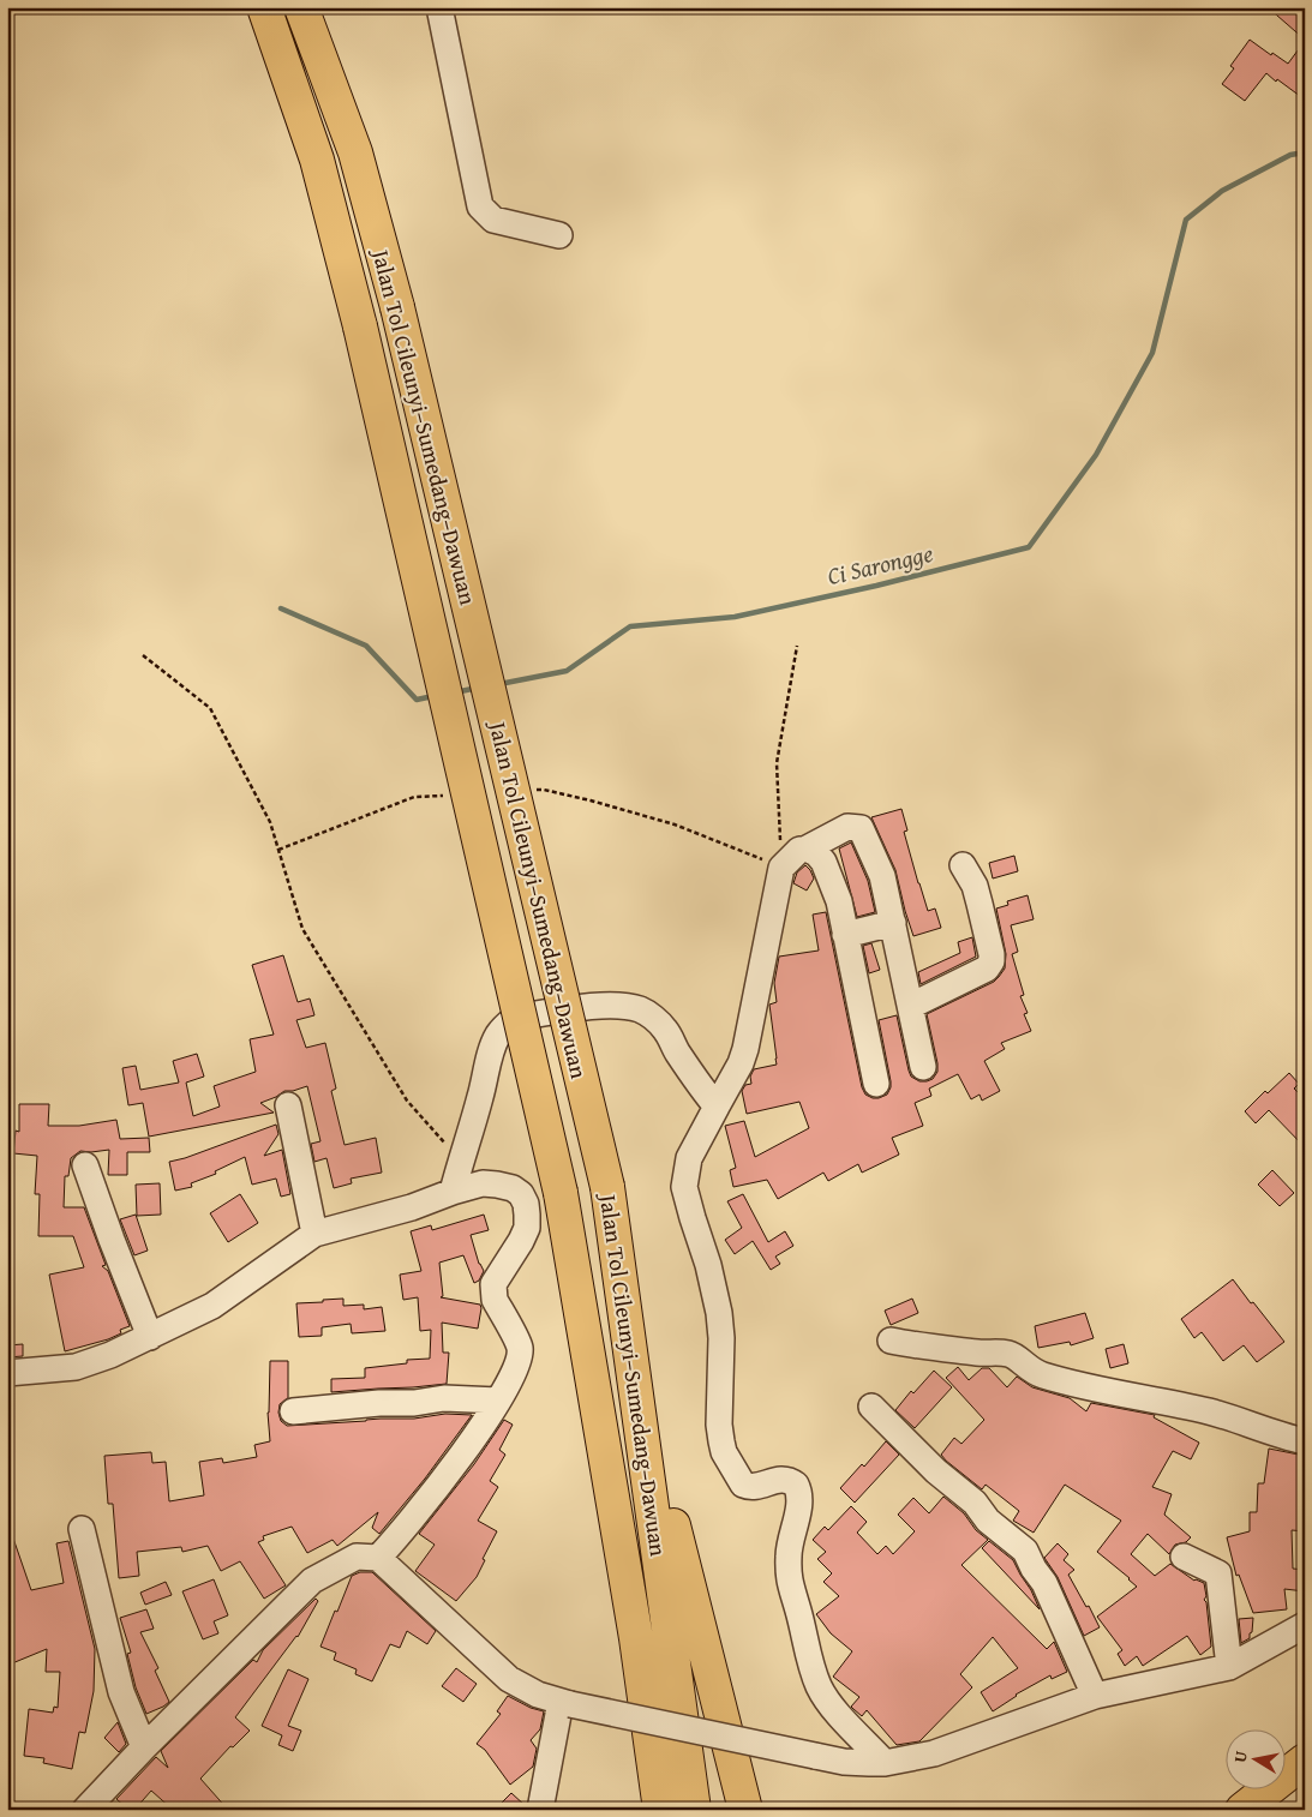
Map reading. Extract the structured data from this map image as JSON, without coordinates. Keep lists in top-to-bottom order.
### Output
{
  "streets": {
    "highway": ["Jalan Tol Cileunyi–Sumedang–Dawuan"]
  },
  "water": ["Ci Sarongge"],
  "north": "left"
}
